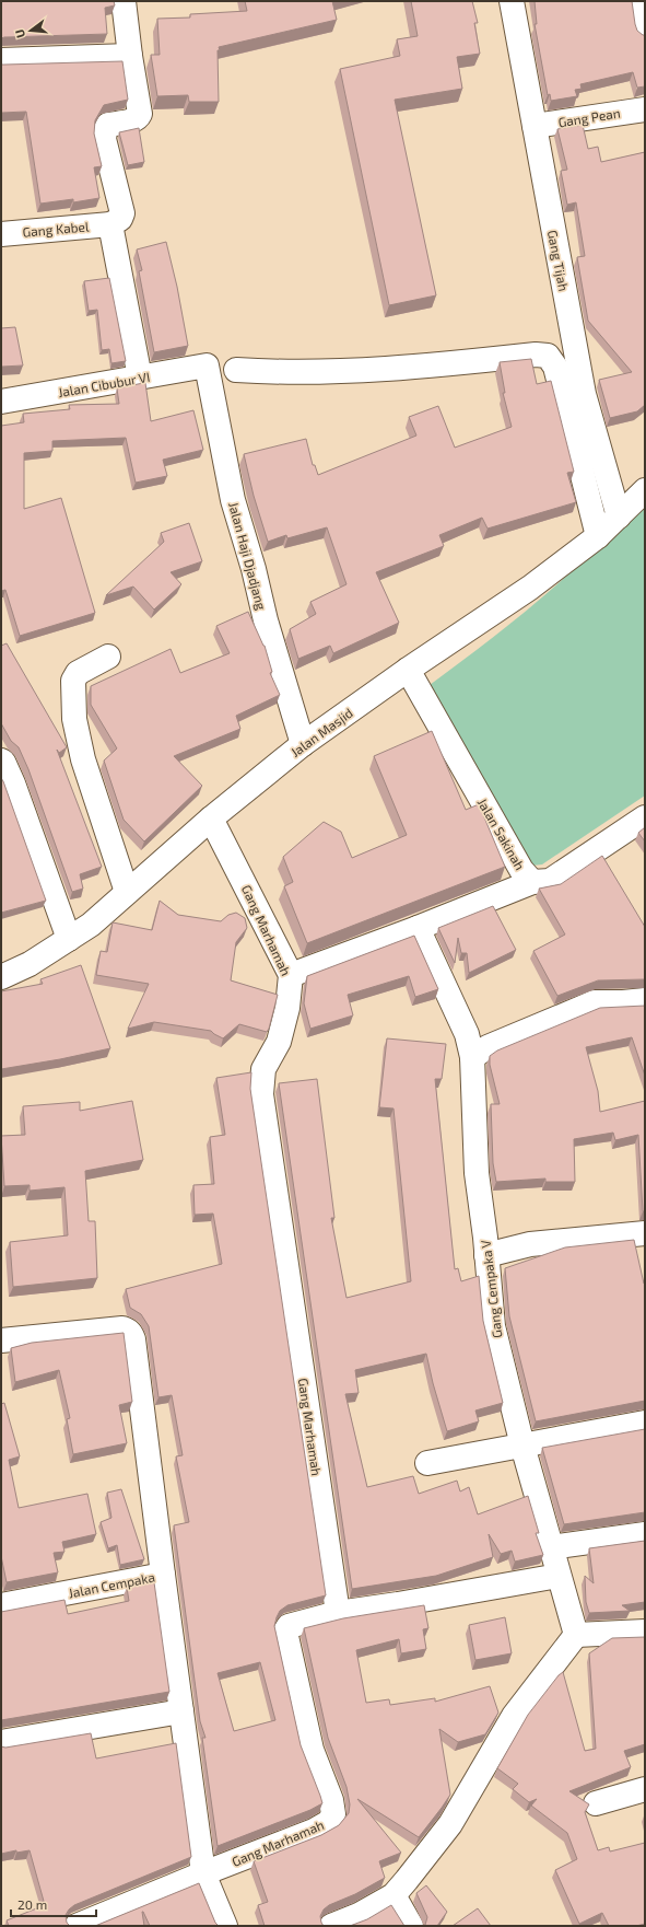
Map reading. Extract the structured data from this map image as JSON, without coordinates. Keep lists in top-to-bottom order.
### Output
{
  "streets": {
    "street": [
      "Gang Pean",
      "Gang Kabel",
      "Gang Tijah",
      "Jalan Cibubur VI",
      "Jalan Haji Djadjang",
      "Jalan Masjid",
      "Jalan Sakinah",
      "Gang Marhamah",
      "Gang Cempaka V",
      "Jalan Cempaka"
    ]
  },
  "crossings": [
    ["Gang Pean", "Gang Tijah"],
    ["Gang Tijah", "Jalan Masjid"],
    ["Jalan Cibubur VI", "Jalan Haji Djadjang"],
    ["Jalan Haji Djadjang", "Jalan Masjid"],
    ["Jalan Masjid", "Jalan Sakinah"],
    ["Jalan Masjid", "Gang Marhamah"],
    ["Gang Marhamah", "Jalan Cempaka"]
  ],
  "scale_bar": "20 m",
  "north": "left"
}
